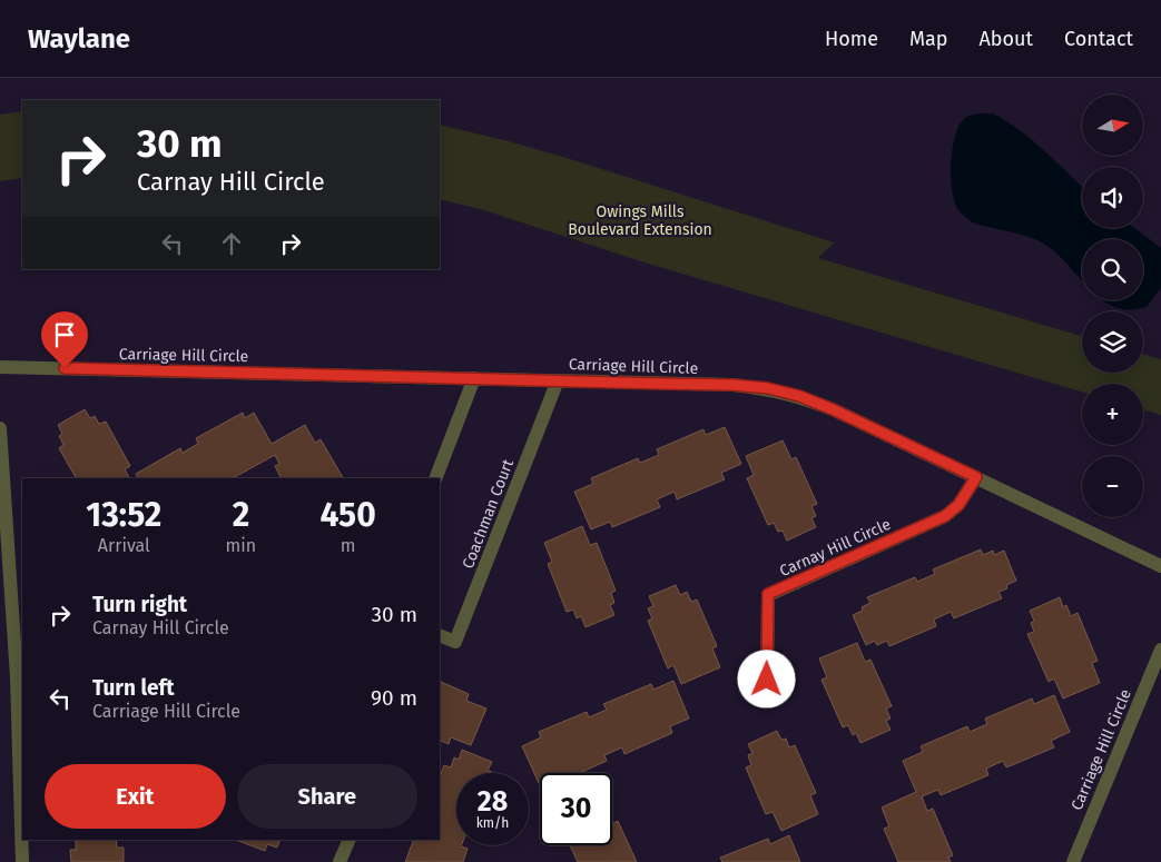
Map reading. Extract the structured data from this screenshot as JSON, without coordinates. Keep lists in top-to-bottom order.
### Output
{
  "streets": {
    "street": ["Carriage Hill Circle", "Coachman Court", "Carnay Hill Circle"]
  },
  "crossings": [
    ["Carriage Hill Circle", "Coachman Court"],
    ["Carriage Hill Circle", "Carnay Hill Circle"]
  ],
  "parks": ["Owings Mills Boulevard Extension"],
  "north": "right",
  "page": {
    "header": "Waylane",
    "nav": [
      "Home",
      "Map",
      "About",
      "Contact"
    ],
    "map_buttons": ["+", "−"],
    "turn": ["30 m", "Carnay Hill Circle"],
    "eta": [
      "13:52",
      "Arrival",
      "2",
      "min",
      "450",
      "m"
    ],
    "list": [
      {
        "name": "Turn right",
        "note": "Carnay Hill Circle",
        "value": "30 m"
      },
      {
        "name": "Turn left",
        "note": "Carriage Hill Circle",
        "value": "90 m"
      }
    ],
    "buttons": ["Exit", "Share"],
    "speed": "28 km/h",
    "limit": "30"
  }
}
